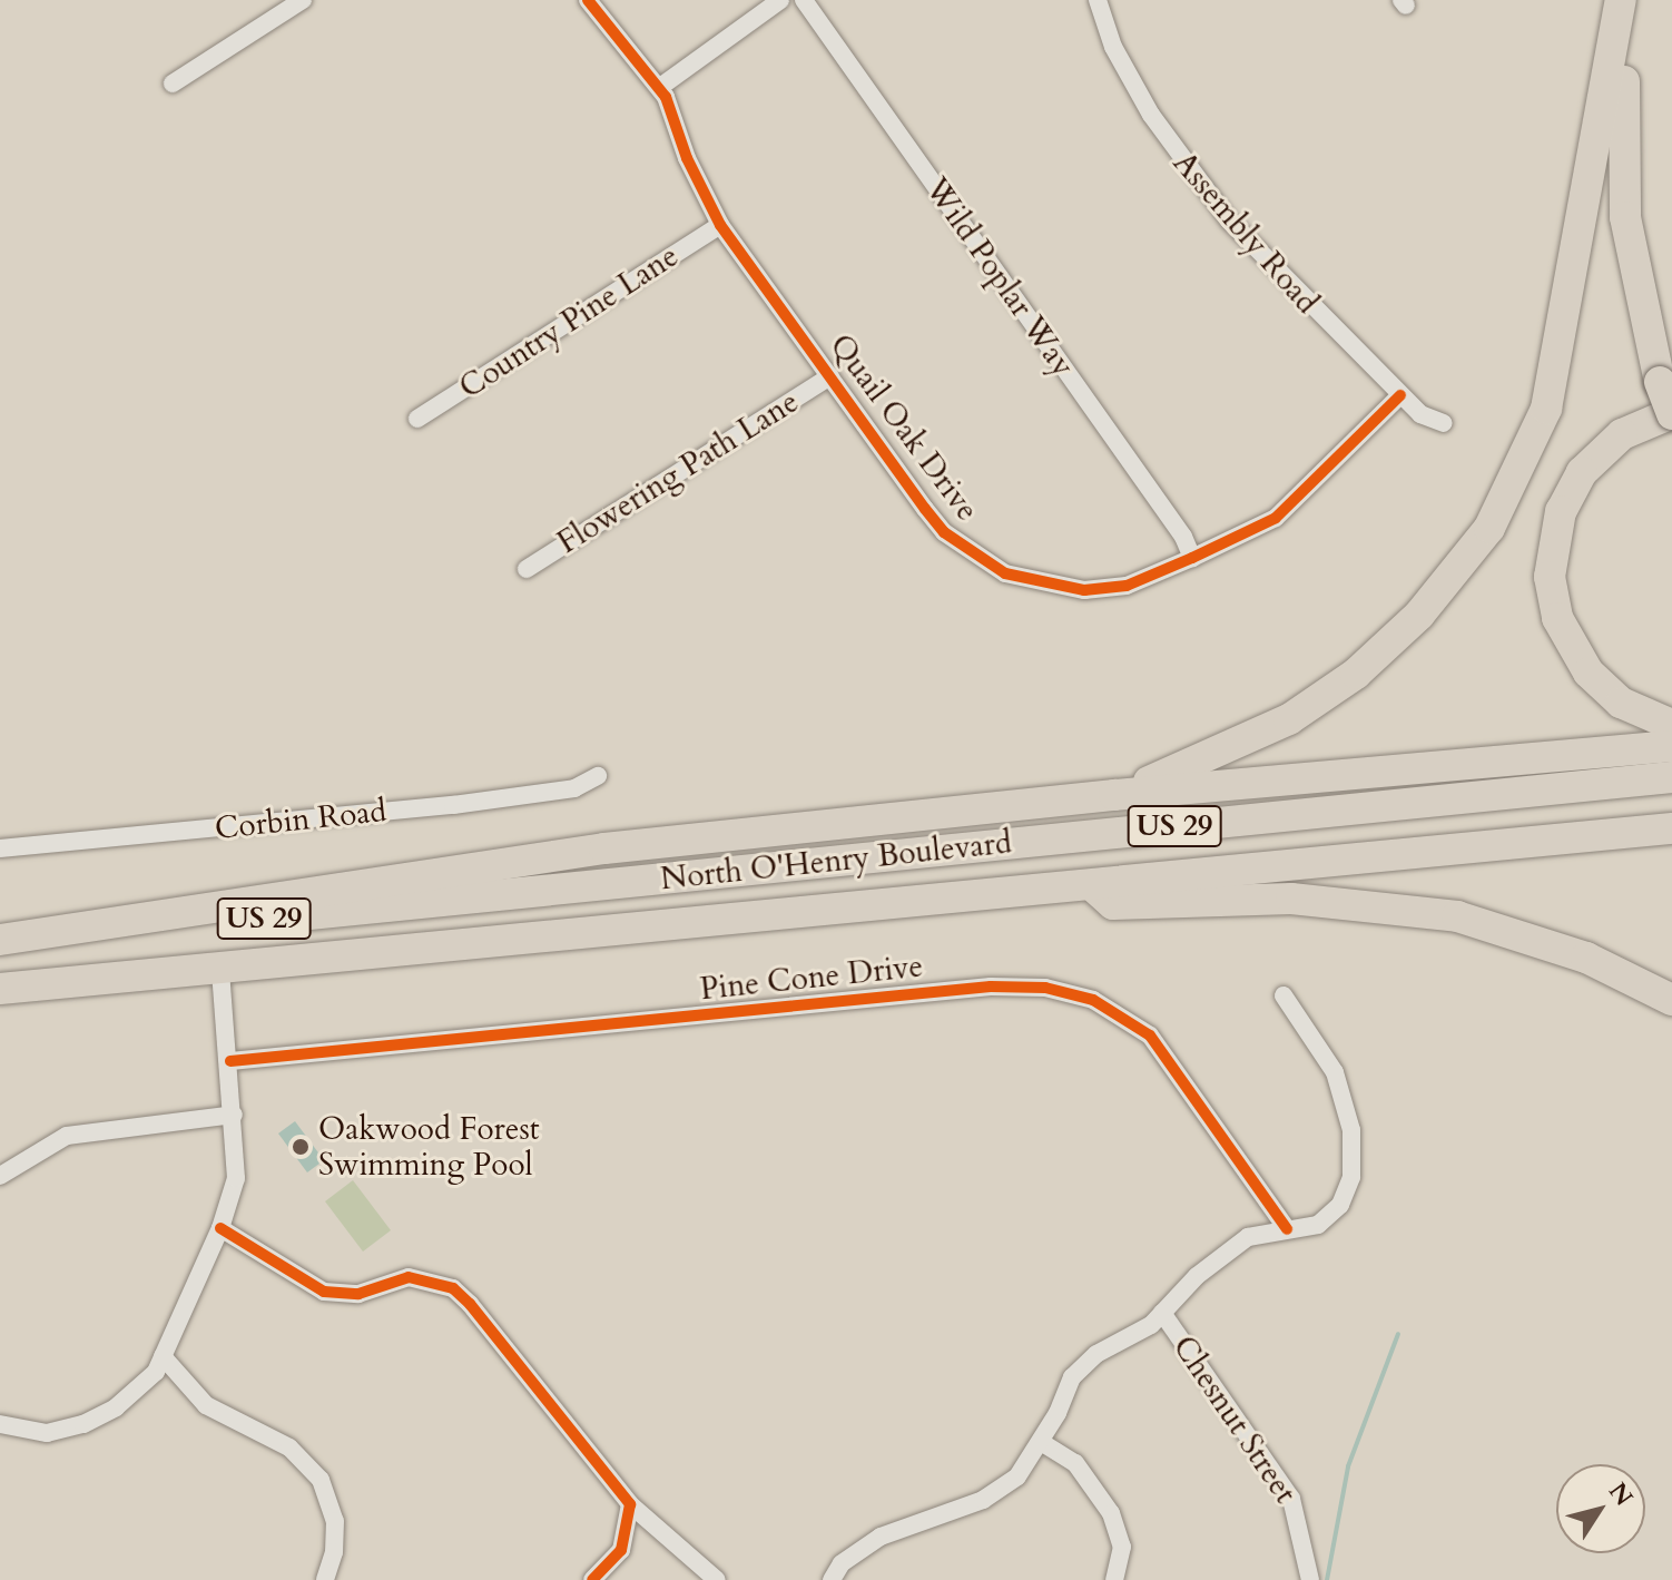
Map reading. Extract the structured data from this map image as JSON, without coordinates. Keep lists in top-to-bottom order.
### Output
{
  "streets": {
    "highway": ["US 29", "North O'Henry Boulevard"],
    "street": [
      "Assembly Road",
      "Wild Poplar Way",
      "Country Pine Lane",
      "Quail Oak Drive",
      "Flowering Path Lane",
      "Corbin Road",
      "Pine Cone Drive",
      "Chesnut Street"
    ]
  },
  "crossings": [
    ["Assembly Road", "Quail Oak Drive"],
    ["Wild Poplar Way", "Quail Oak Drive"],
    ["Country Pine Lane", "Quail Oak Drive"],
    ["Quail Oak Drive", "Flowering Path Lane"],
    ["Pine Cone Drive", "Chesnut Street"]
  ],
  "places": ["Oakwood Forest Swimming Pool"],
  "north": "top right"
}
